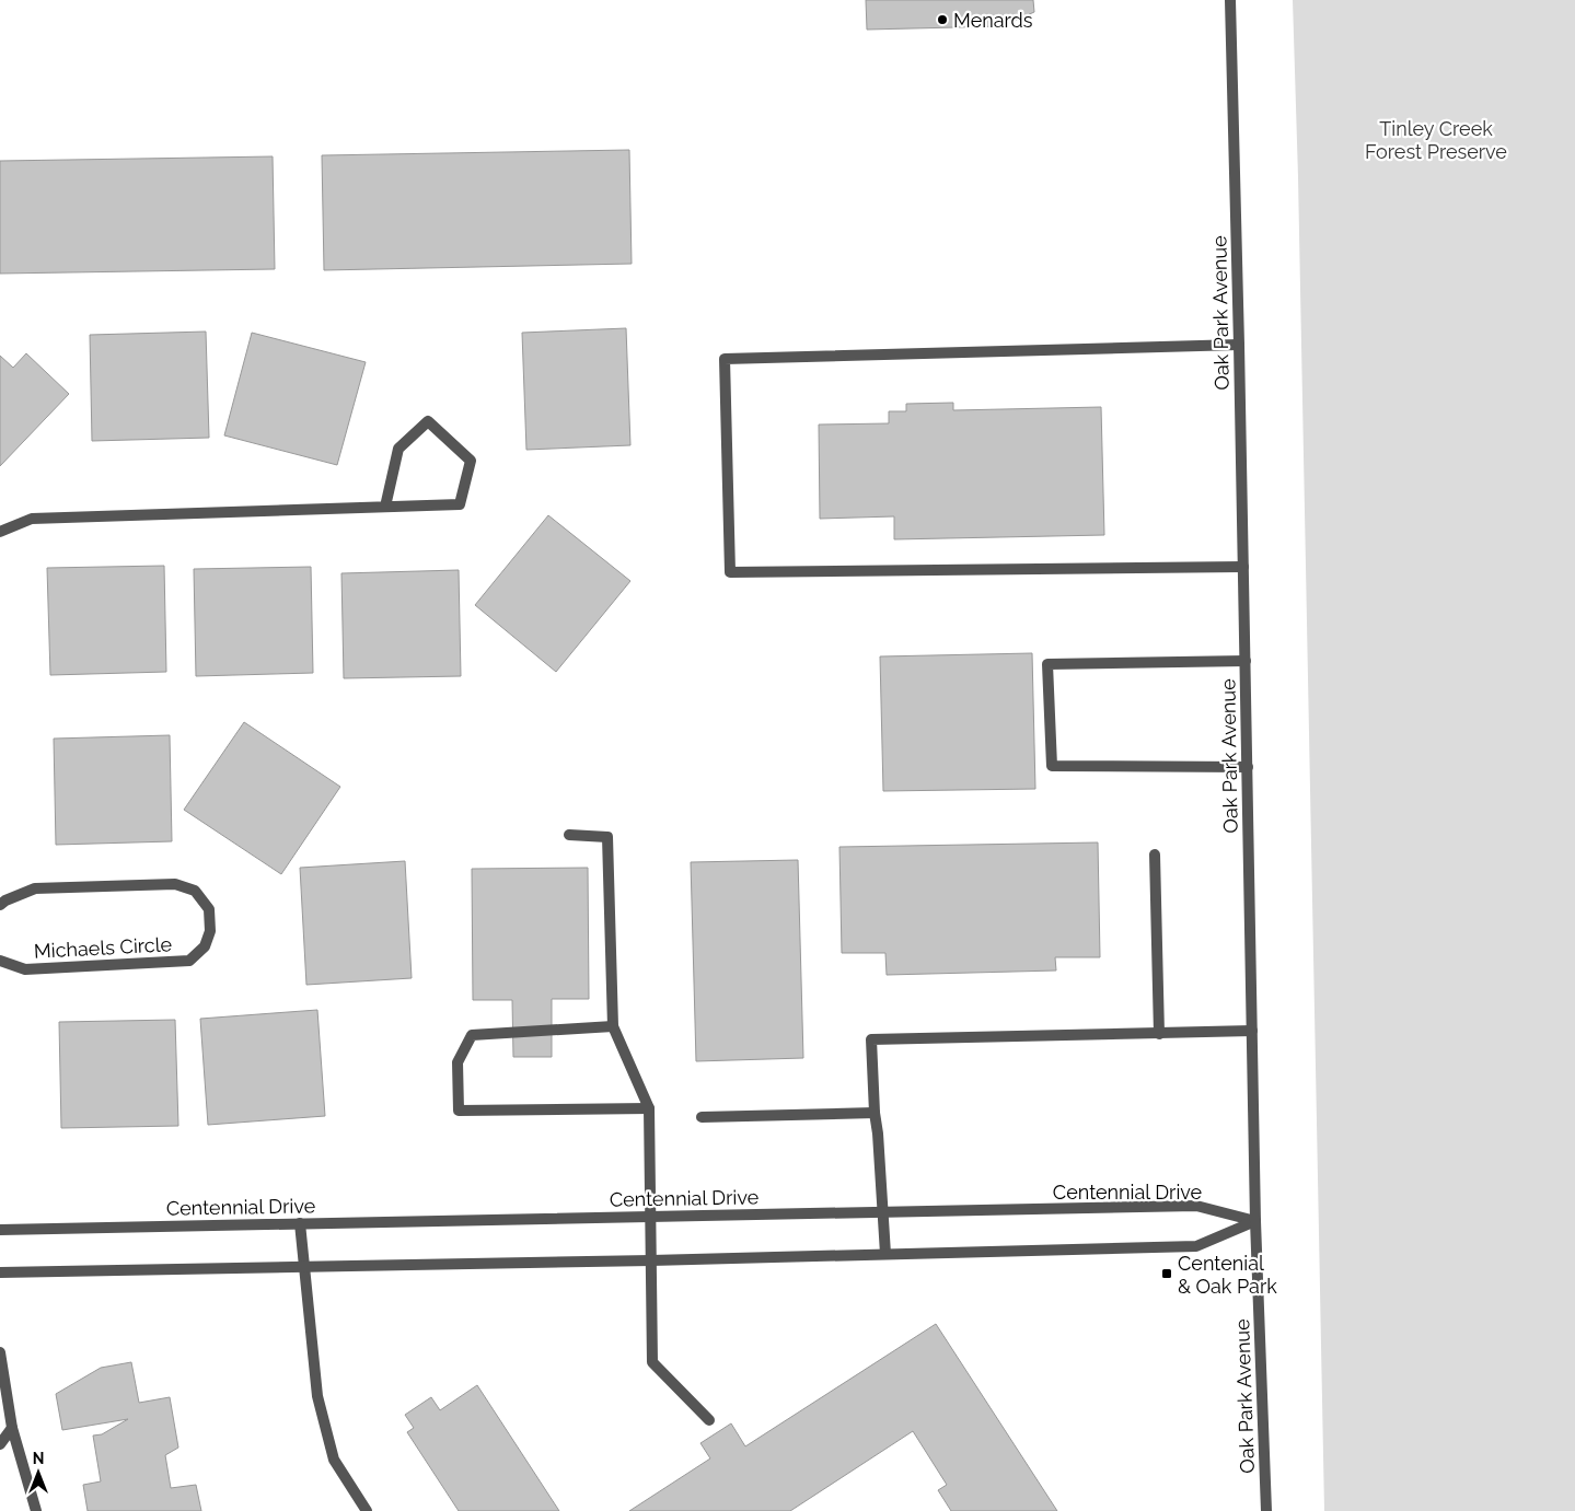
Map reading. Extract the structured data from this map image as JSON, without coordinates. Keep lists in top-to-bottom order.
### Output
{
  "streets": {
    "street": ["Oak Park Avenue", "Michaels Circle", "Centennial Drive"]
  },
  "crossings": [
    ["Oak Park Avenue", "Centennial Drive"]
  ],
  "parks": ["Tinley Creek Forest Preserve"],
  "places": {
    "other": ["Menards"],
    "transit": ["Centenial & Oak Park"]
  },
  "north": "top"
}
